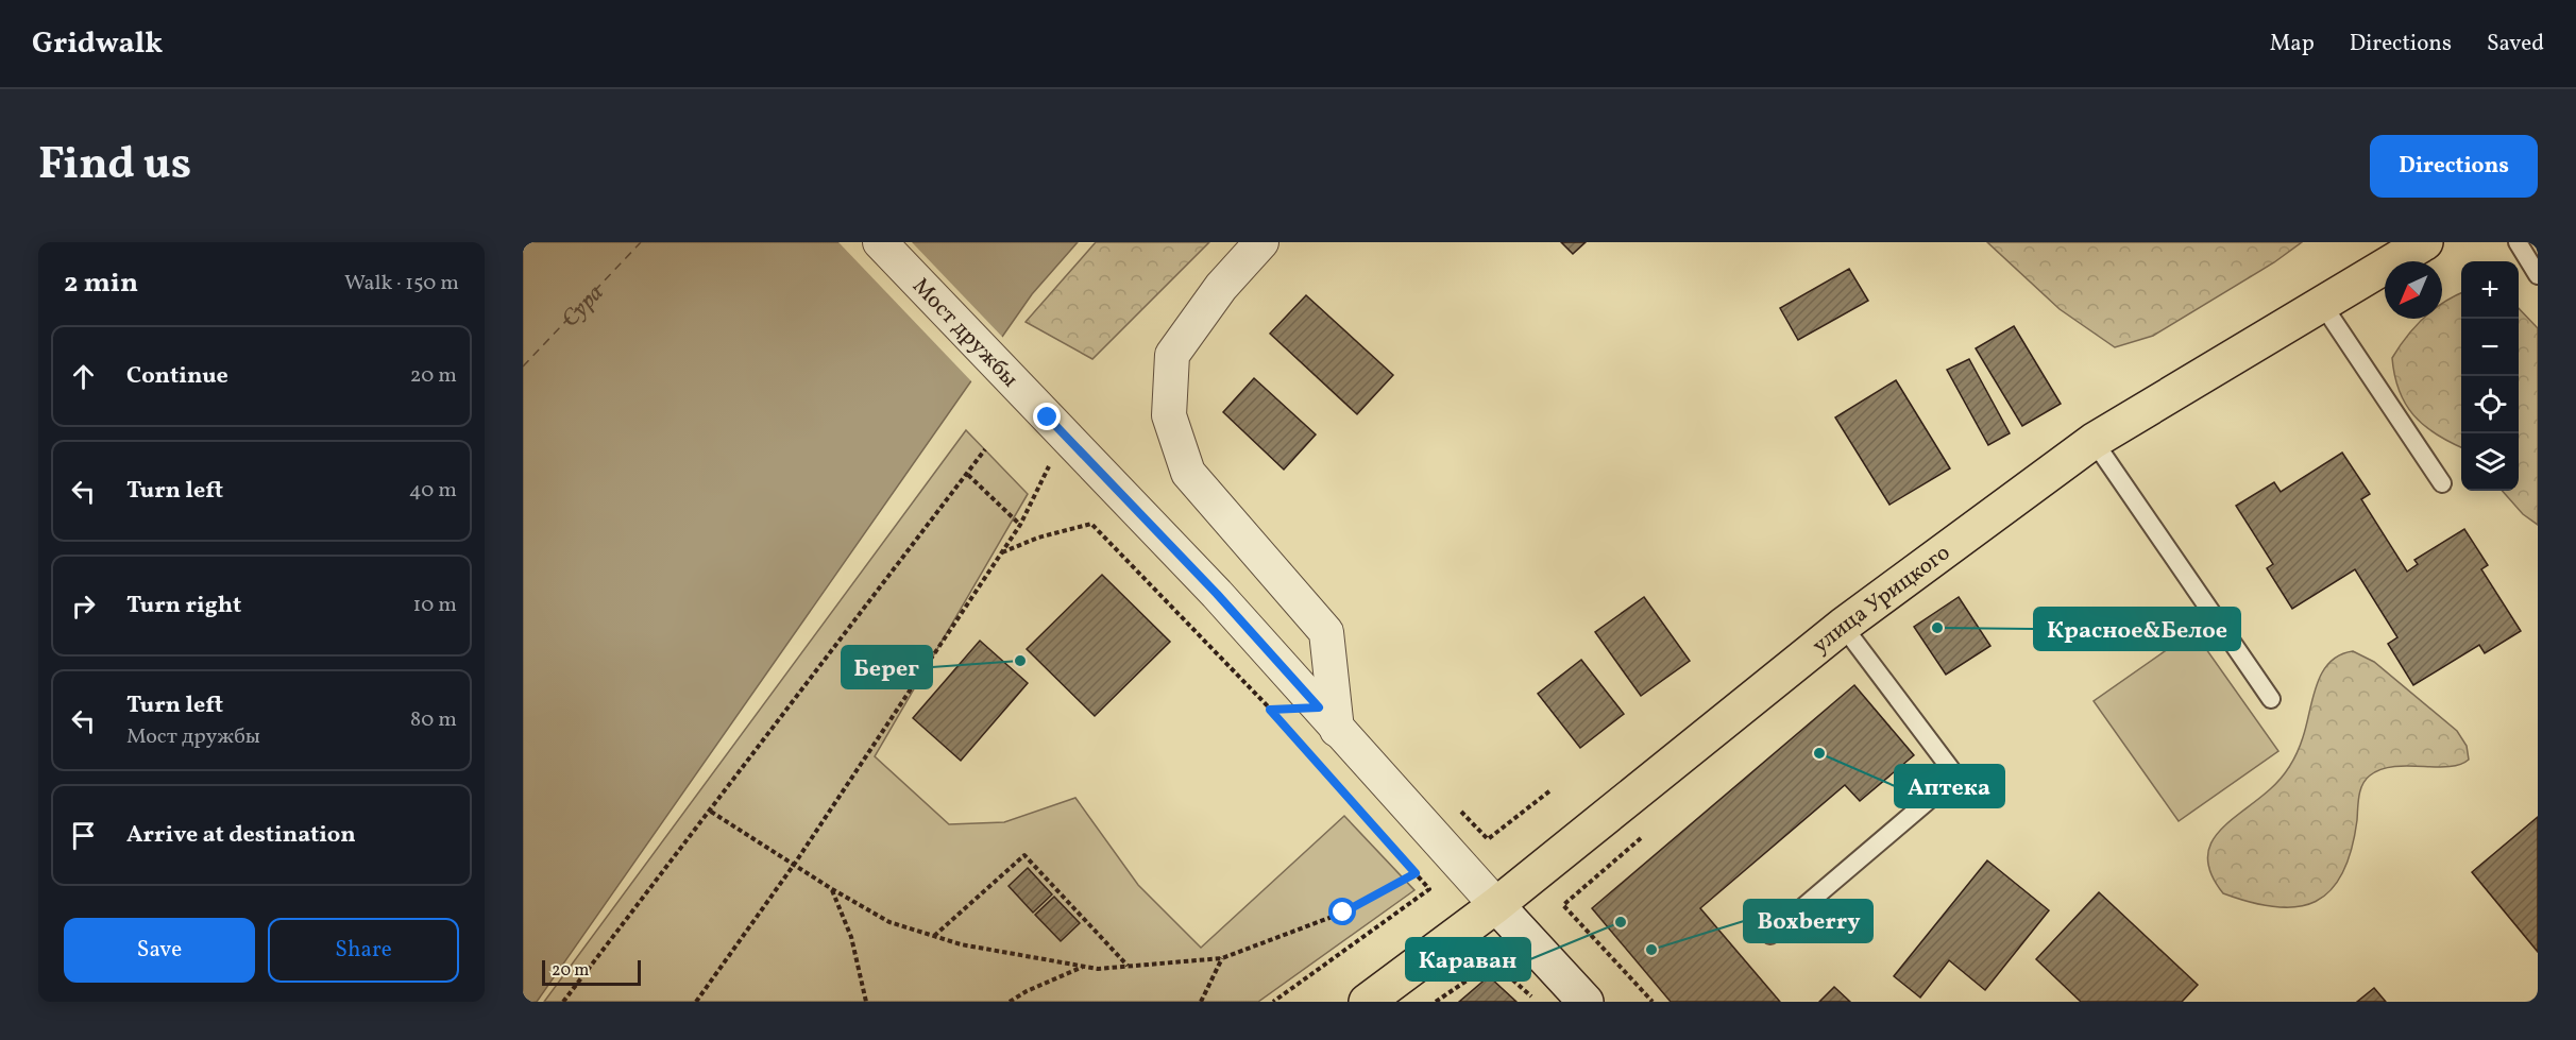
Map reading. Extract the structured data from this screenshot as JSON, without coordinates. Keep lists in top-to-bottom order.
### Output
{
  "streets": {
    "main road": ["улица Урицкого"],
    "street": ["Мост дружбы"]
  },
  "crossings": [
    ["Мост дружбы", "улица Урицкого"]
  ],
  "water": ["Сура"],
  "places": [
    "Красное&Белое",
    "Берег",
    "Аптека",
    "Караван",
    "Boxberry"
  ],
  "scale_bar": "20 m",
  "north": "bottom left",
  "page": {
    "header": "Gridwalk",
    "nav": ["Map", "Directions", "Saved"],
    "title": "Find us",
    "buttons": [
      "Directions",
      ["Save", "Share"]
    ],
    "heading": ["2 min", "Walk · 150 m"],
    "map_buttons": ["+", "−"],
    "list": [
      ["Continue", "20 m"],
      ["Turn left", "40 m"],
      ["Turn right", "10 m"],
      ["Turn left", "Мост дружбы", "80 m"],
      "Arrive at destination"
    ],
    "scale": "20 m"
  }
}
